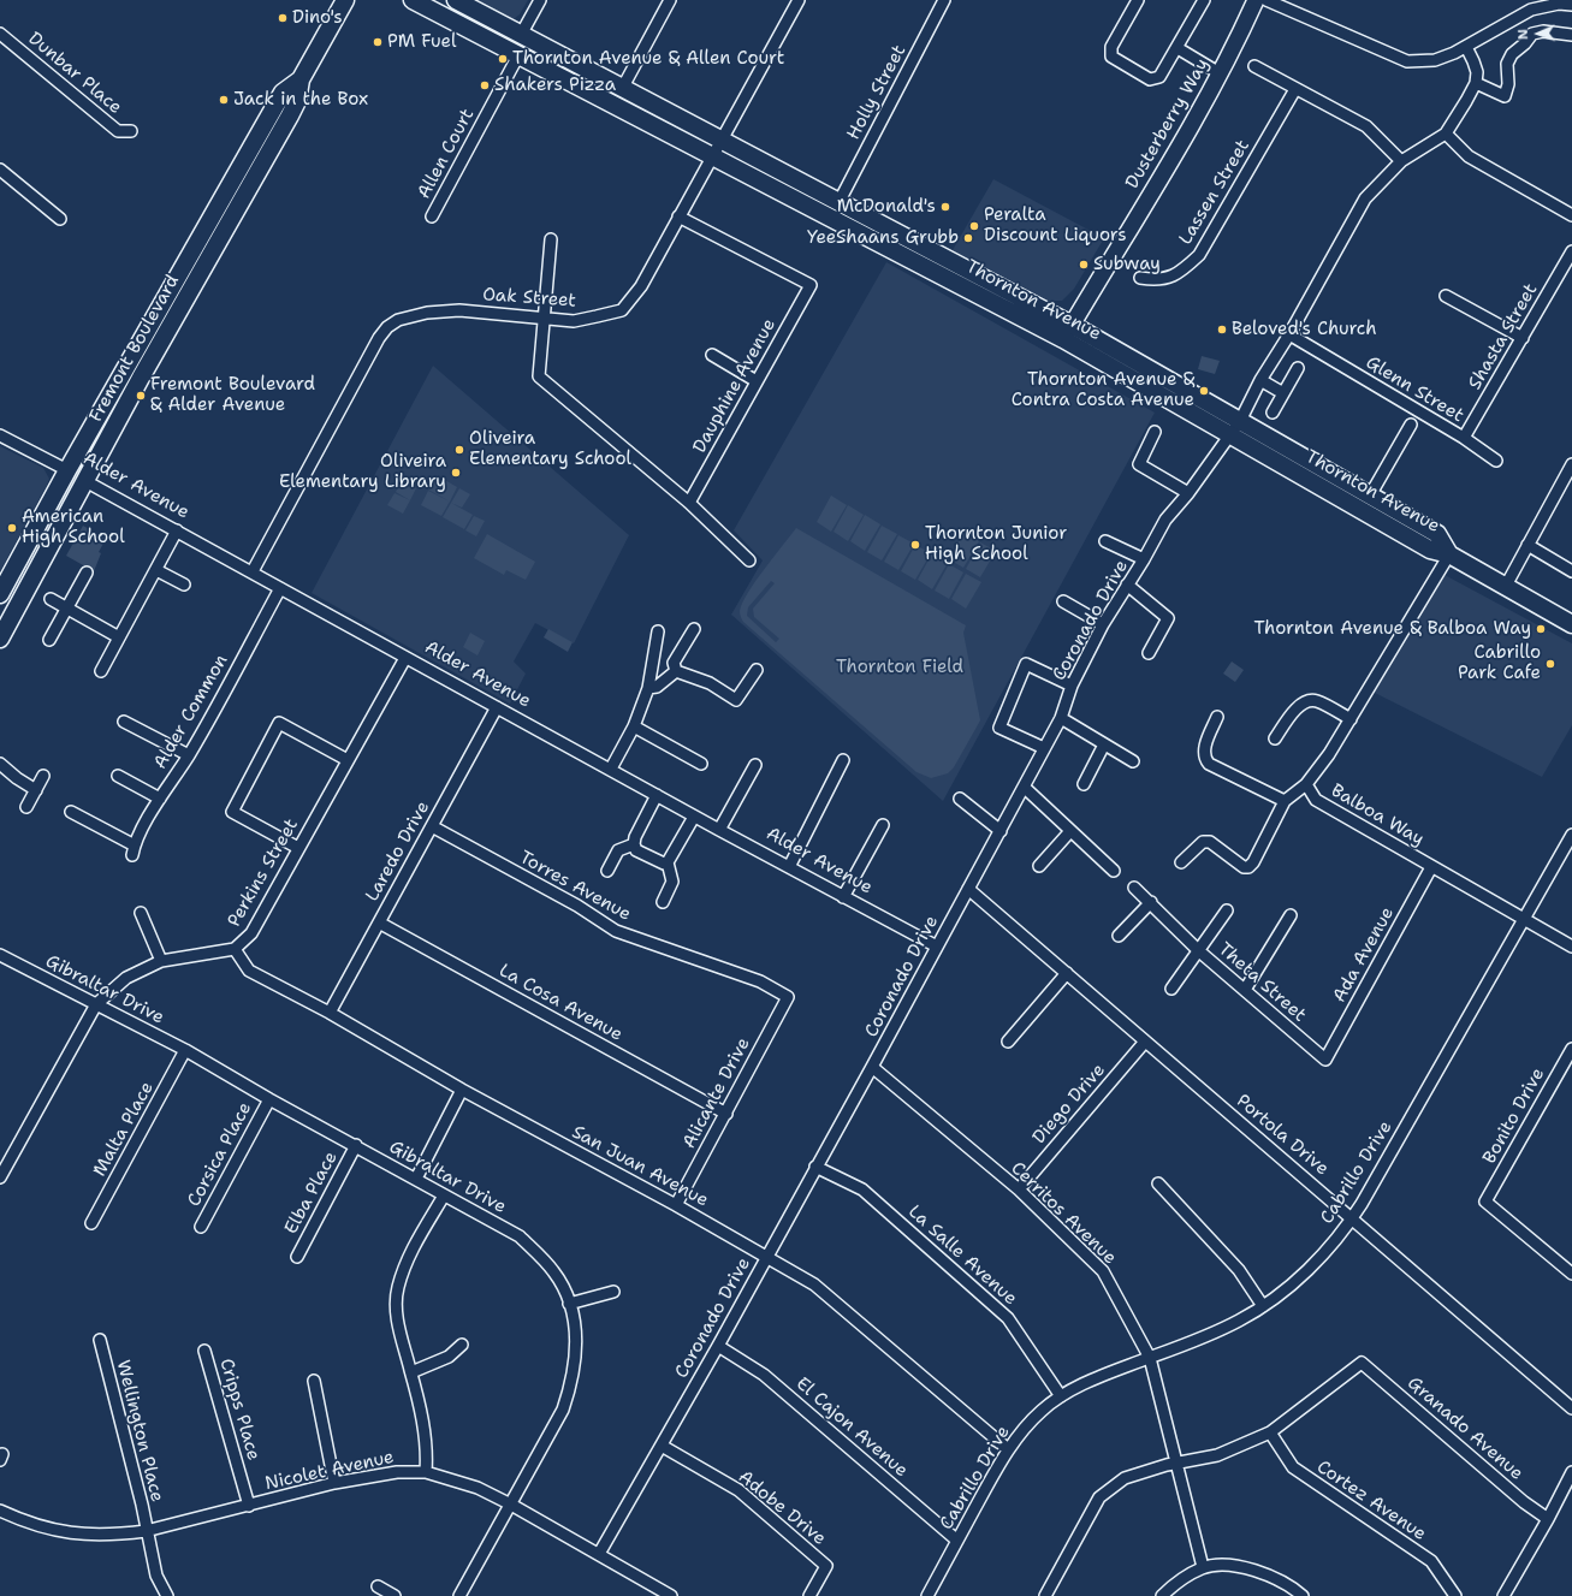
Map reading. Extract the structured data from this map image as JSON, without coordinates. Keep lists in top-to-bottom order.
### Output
{
  "streets": {
    "main road": [
      "Dusterberry Way",
      "Thornton Avenue",
      "Fremont Boulevard",
      "Alder Avenue"
    ],
    "street": [
      "Dunbar Place",
      "Holly Street",
      "Allen Court",
      "Lassen Street",
      "Oak Street",
      "Shasta Street",
      "Dauphine Avenue",
      "Glenn Street",
      "Coronado Drive",
      "Alder Common",
      "Balboa Way",
      "Laredo Drive",
      "Perkins Street",
      "Torres Avenue",
      "Ada Avenue",
      "Theta Street",
      "Gibraltar Drive",
      "La Cosa Avenue",
      "Alicante Drive",
      "Diego Drive",
      "Bonito Drive",
      "Malta Place",
      "Portola Drive",
      "Corsica Place",
      "San Juan Avenue",
      "Cabrillo Drive",
      "Elba Place",
      "Cerritos Avenue",
      "La Salle Avenue",
      "Cripps Place",
      "El Cajon Avenue",
      "Granado Avenue",
      "Wellington Place",
      "Nicolet Avenue",
      "Cortez Avenue",
      "Adobe Drive"
    ]
  },
  "crossings": [
    ["Holly Street", "Thornton Avenue"],
    ["Dusterberry Way", "Thornton Avenue"],
    ["Allen Court", "Thornton Avenue"],
    ["Oak Street", "Thornton Avenue"],
    ["Oak Street", "Dauphine Avenue"],
    ["Oak Street", "Alder Avenue"],
    ["Thornton Avenue", "Coronado Drive"],
    ["Thornton Avenue", "Balboa Way"],
    ["Shasta Street", "Glenn Street"],
    ["Fremont Boulevard", "Alder Avenue"],
    ["Glenn Street", "Coronado Drive"],
    ["Alder Avenue", "Coronado Drive"],
    ["Alder Avenue", "Alder Common"],
    ["Alder Avenue", "Laredo Drive"],
    ["Alder Avenue", "Perkins Street"],
    ["Coronado Drive", "Portola Drive"],
    ["Coronado Drive", "San Juan Avenue"],
    ["Coronado Drive", "Cerritos Avenue"],
    ["Coronado Drive", "La Salle Avenue"],
    ["Coronado Drive", "El Cajon Avenue"],
    ["Coronado Drive", "Nicolet Avenue"],
    ["Coronado Drive", "Adobe Drive"],
    ["Balboa Way", "Ada Avenue"],
    ["Balboa Way", "Cabrillo Drive"],
    ["Laredo Drive", "Torres Avenue"],
    ["Laredo Drive", "La Cosa Avenue"],
    ["Laredo Drive", "San Juan Avenue"],
    ["Perkins Street", "Gibraltar Drive"],
    ["Perkins Street", "San Juan Avenue"],
    ["Torres Avenue", "Alicante Drive"],
    ["Ada Avenue", "Theta Street"],
    ["Gibraltar Drive", "Malta Place"],
    ["Gibraltar Drive", "Corsica Place"],
    ["Gibraltar Drive", "Elba Place"],
    ["Gibraltar Drive", "Nicolet Avenue"],
    ["La Cosa Avenue", "Alicante Drive"],
    ["Alicante Drive", "San Juan Avenue"],
    ["Diego Drive", "Portola Drive"],
    ["Diego Drive", "Cerritos Avenue"],
    ["Portola Drive", "Cabrillo Drive"],
    ["San Juan Avenue", "Cabrillo Drive"],
    ["Cabrillo Drive", "Cerritos Avenue"],
    ["Cabrillo Drive", "La Salle Avenue"],
    ["Cabrillo Drive", "El Cajon Avenue"],
    ["Cripps Place", "Nicolet Avenue"],
    ["Granado Avenue", "Cortez Avenue"],
    ["Wellington Place", "Nicolet Avenue"]
  ],
  "parks": ["Thornton Field"],
  "places": [
    "Dino's",
    "PM Fuel",
    "Thornton Avenue & Allen Court",
    "Shakers Pizza",
    "Jack in the Box",
    "McDonald's",
    "Peralta Discount Liquors",
    "YeeShaans Grubb",
    "Subway",
    "Beloved's Church",
    "Thornton Avenue & Contra Costa Avenue",
    "Fremont Boulevard & Alder Avenue",
    "Oliveira Elementary School",
    "Oliveira Elementary Library",
    "American High School",
    "Thornton Junior High School",
    "Thornton Avenue & Balboa Way",
    "Cabrillo Park Cafe"
  ],
  "north": "left"
}
